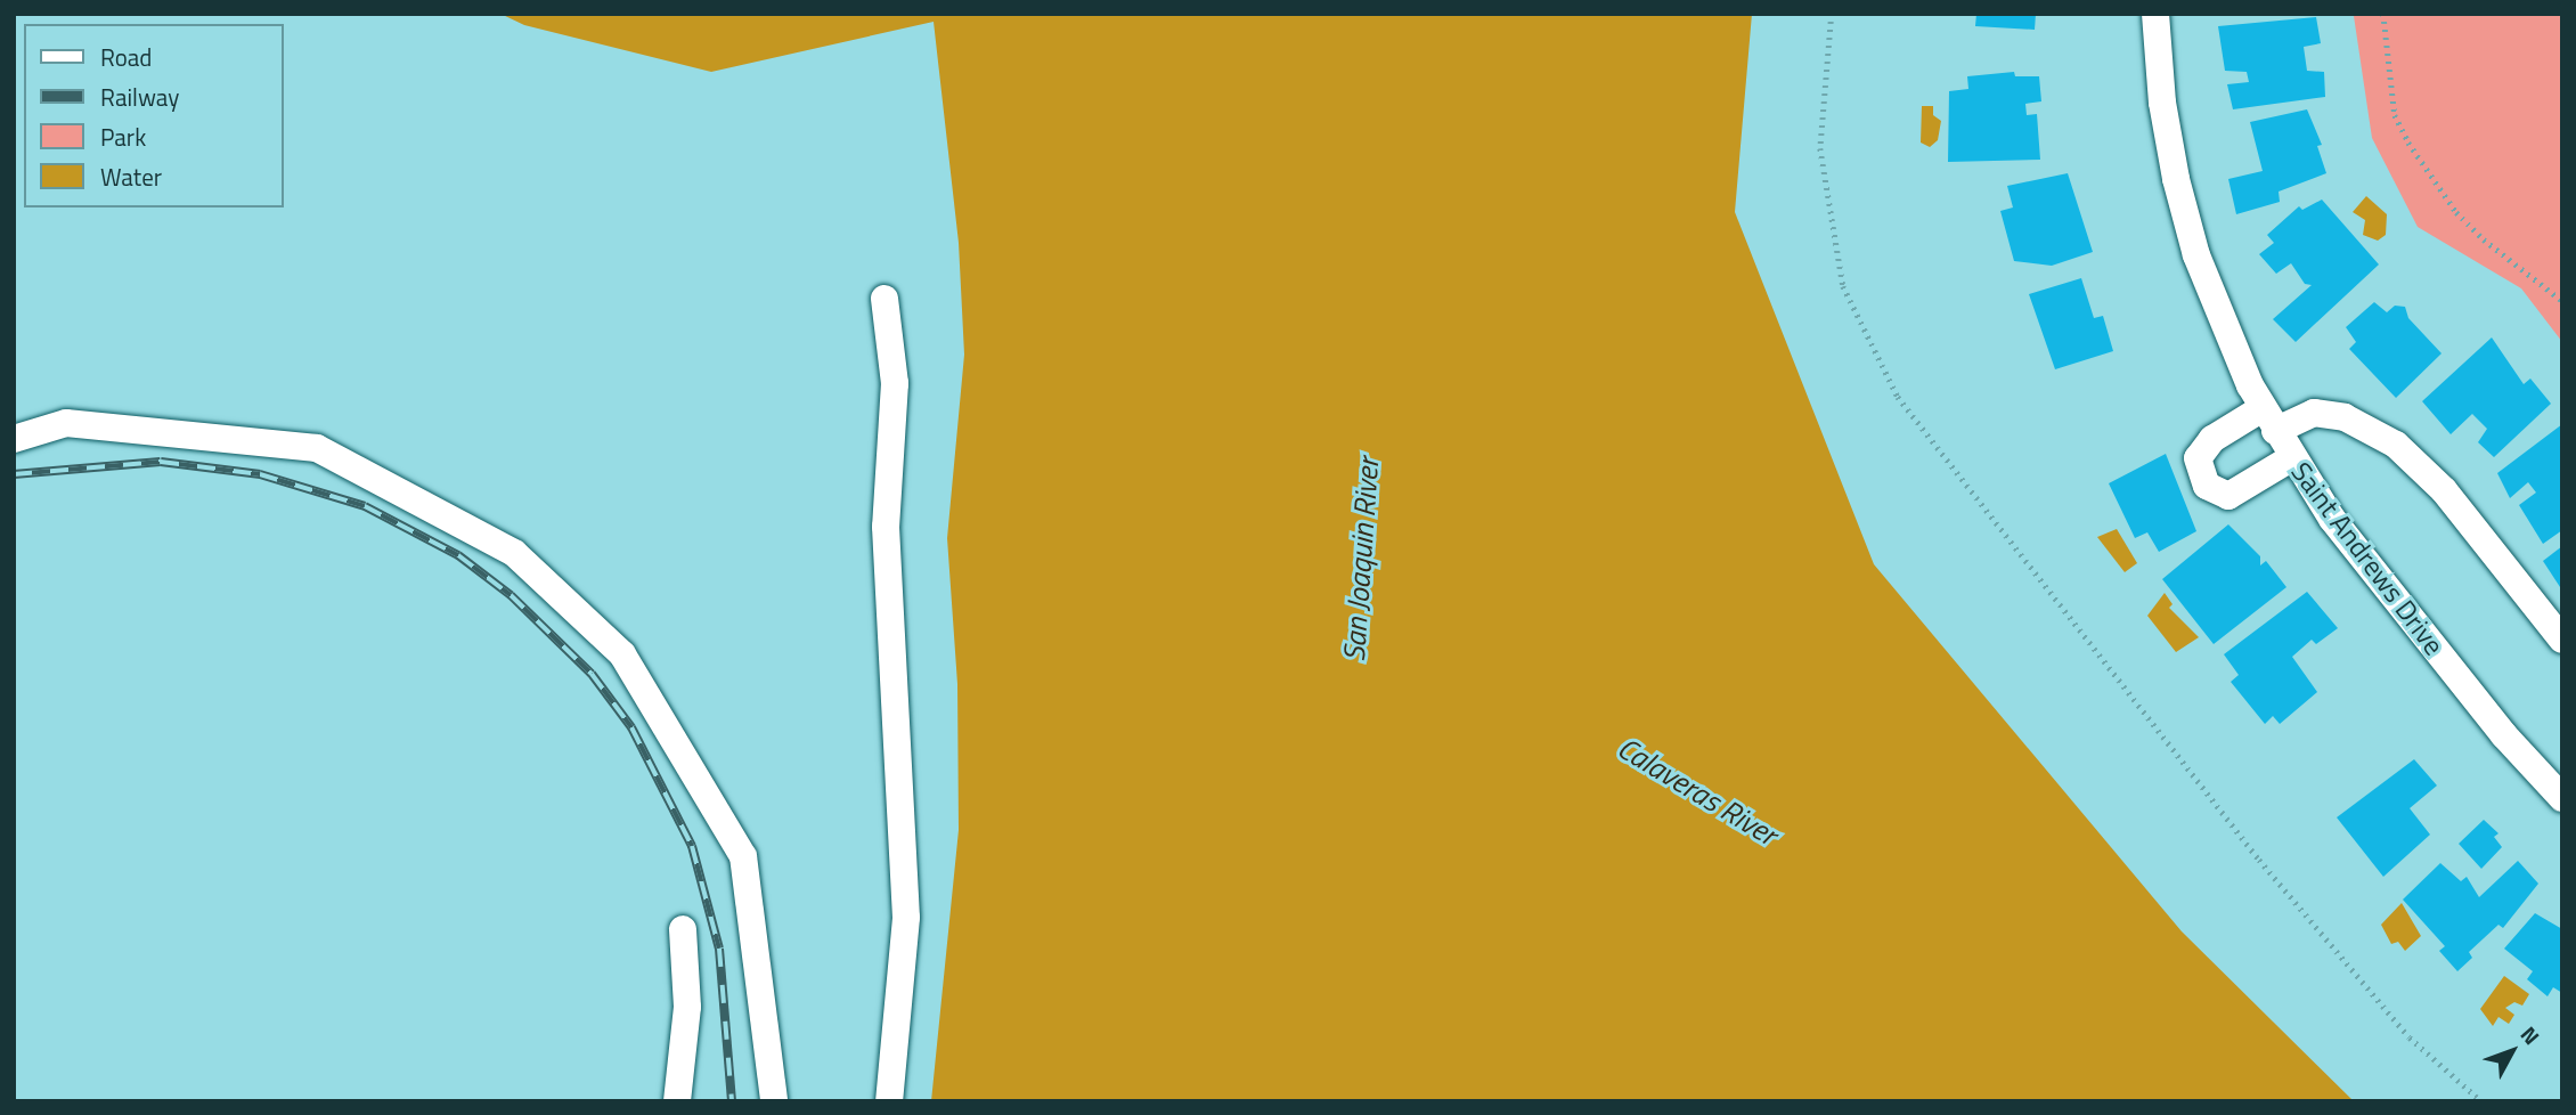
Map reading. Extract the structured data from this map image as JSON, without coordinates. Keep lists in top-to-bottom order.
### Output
{
  "streets": {
    "street": ["Saint Andrews Drive"]
  },
  "water": ["San Joaquin River", "Calaveras River"],
  "legend": [
    "Road",
    "Railway",
    "Park",
    "Water"
  ],
  "north": "top right"
}
